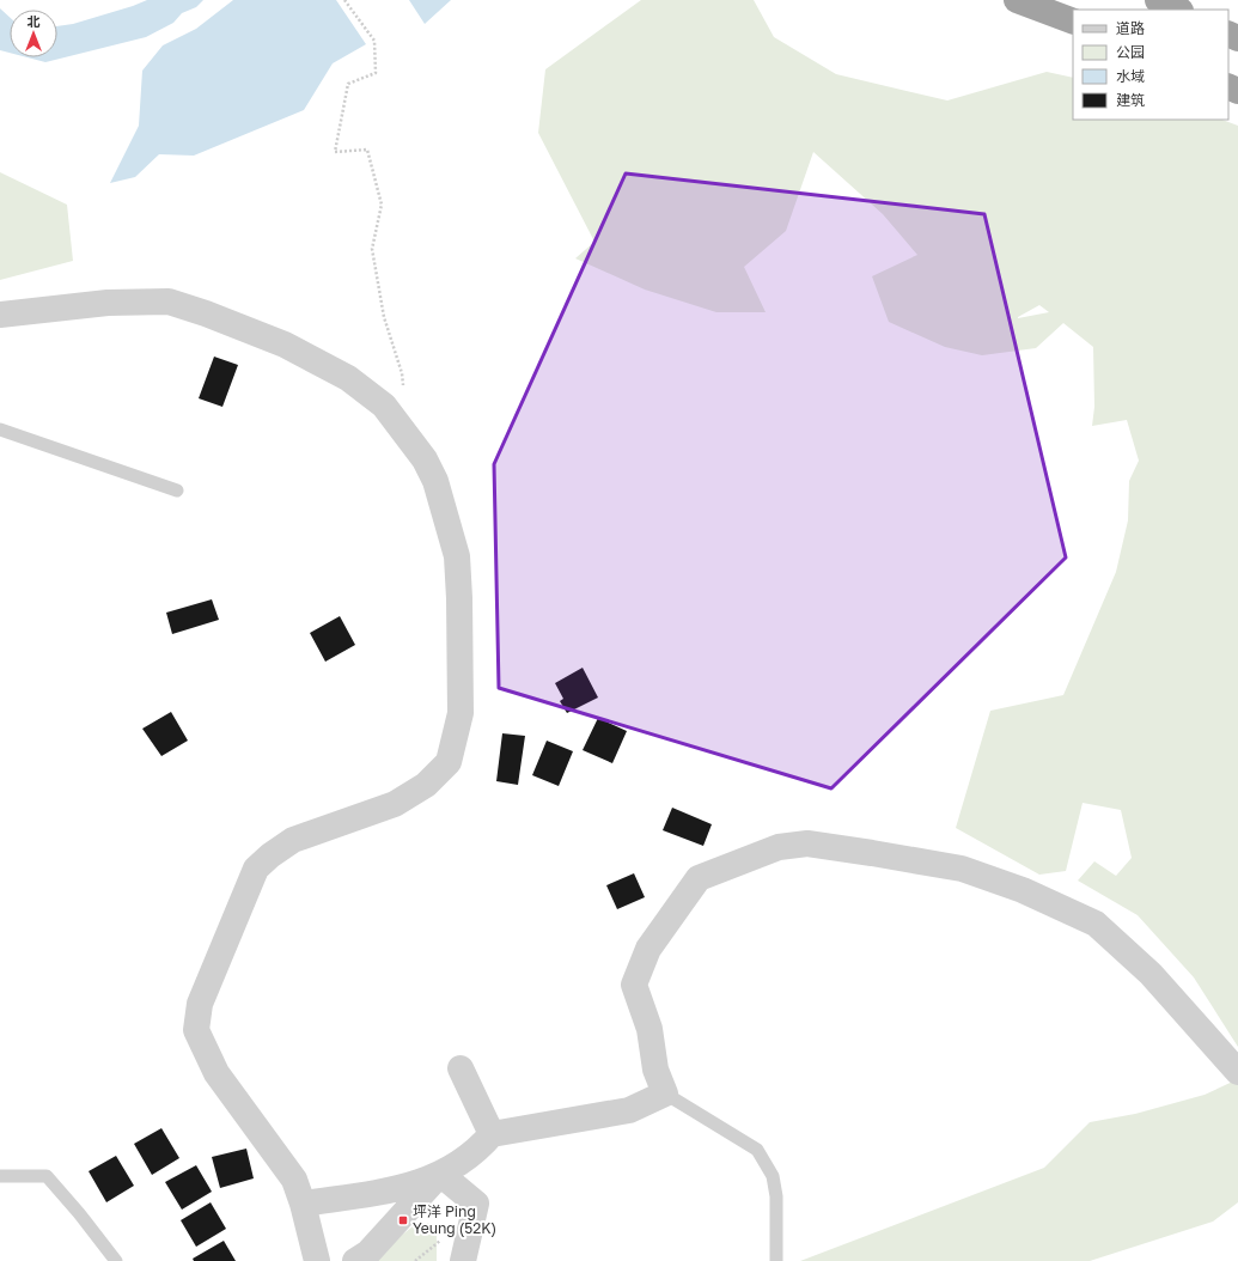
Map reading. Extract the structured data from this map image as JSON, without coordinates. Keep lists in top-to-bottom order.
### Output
{
  "places": {
    "transit": ["坪洋 Ping Yeung (52K)"]
  },
  "legend": [
    "道路",
    "公园",
    "水域",
    "建筑"
  ],
  "north": "top"
}
